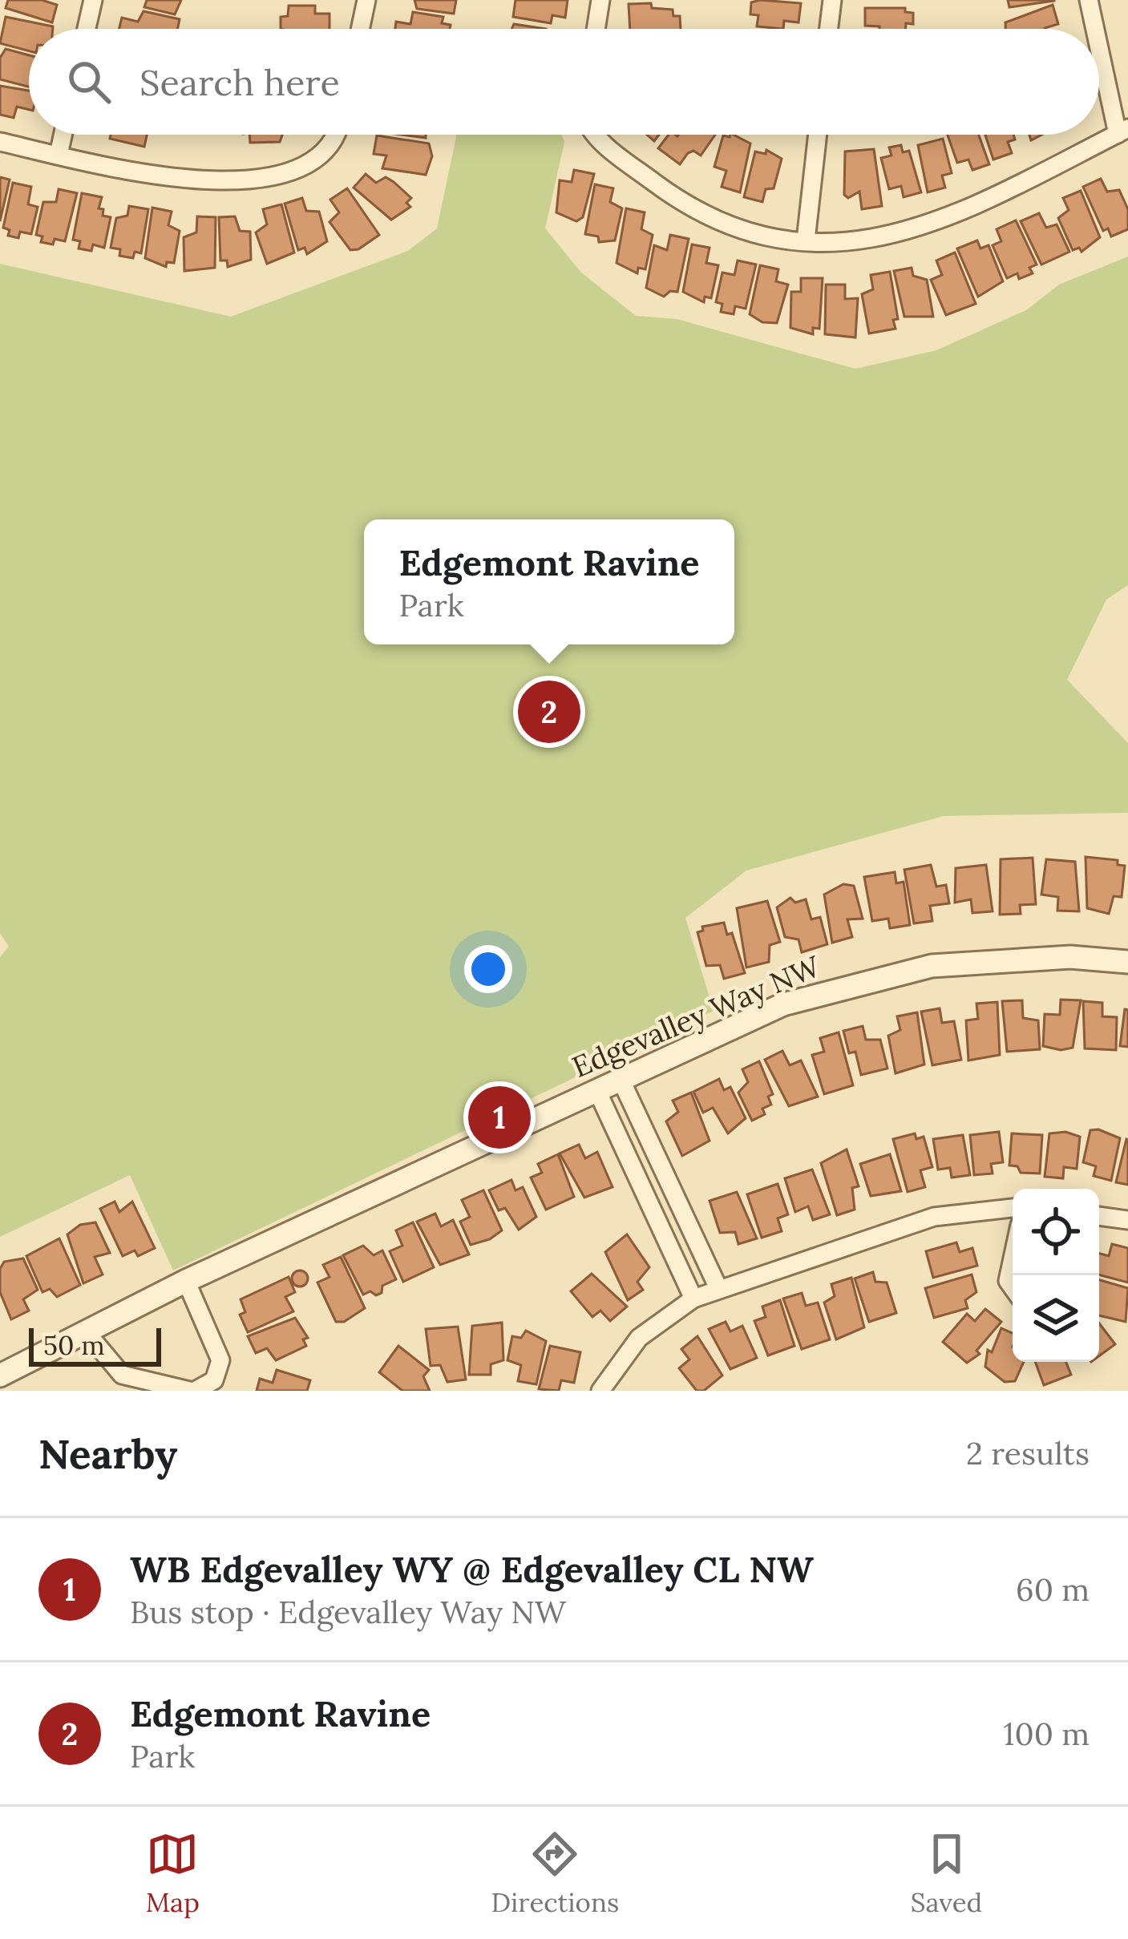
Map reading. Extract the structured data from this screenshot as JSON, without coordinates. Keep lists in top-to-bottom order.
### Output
{
  "streets": {
    "street": ["Edgevalley Way NW"]
  },
  "scale_bar": "50 m",
  "page": {
    "search": "Search here",
    "popup": ["Edgemont Ravine", "Park"],
    "pins": ["2", "1"],
    "scale": "50 m",
    "heading": ["Nearby", "2 results"],
    "list": [
      {
        "mark": "1",
        "name": "WB Edgevalley WY @ Edgevalley CL NW",
        "note": "Bus stop · Edgevalley Way NW",
        "value": "60 m"
      },
      {
        "mark": "2",
        "name": "Edgemont Ravine",
        "note": "Park",
        "value": "100 m"
      }
    ],
    "nav": ["Map", "Directions", "Saved"]
  }
}
